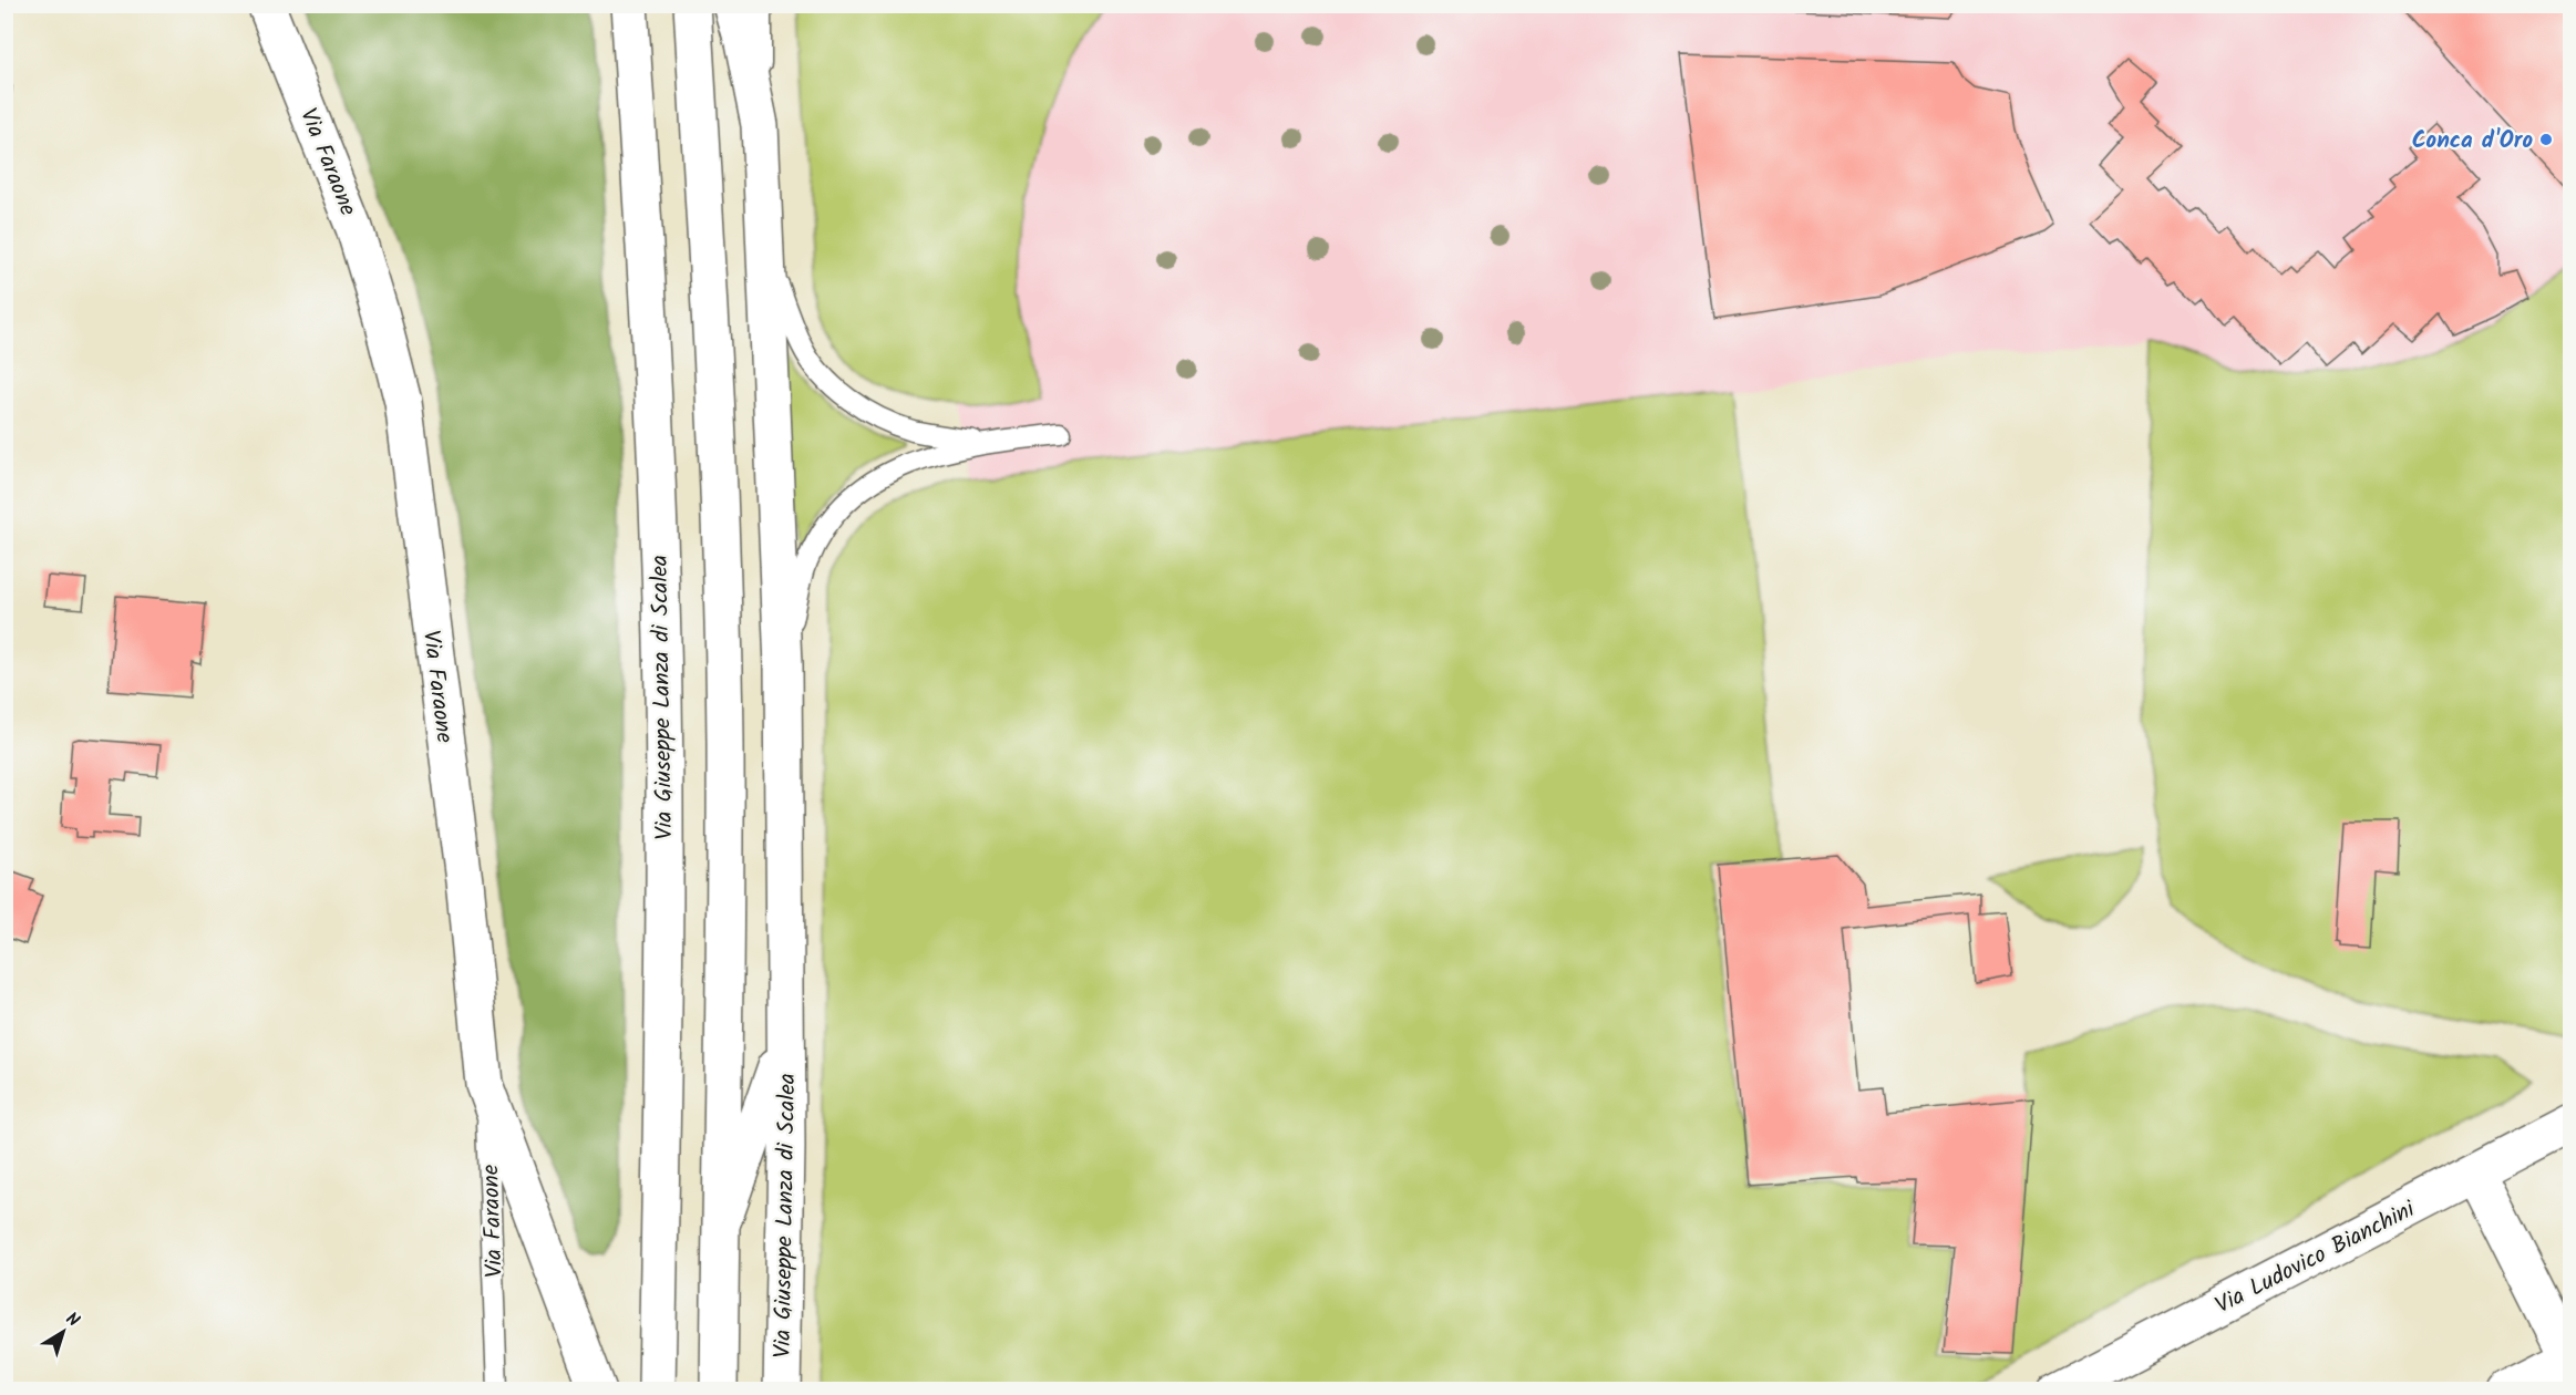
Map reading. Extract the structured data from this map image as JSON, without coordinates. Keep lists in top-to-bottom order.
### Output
{
  "streets": {
    "street": ["Via Faraone", "Via Giuseppe Lanza di Scalea", "Via Ludovico Bianchini"]
  },
  "places": ["Conca d'Oro"],
  "north": "top right"
}
